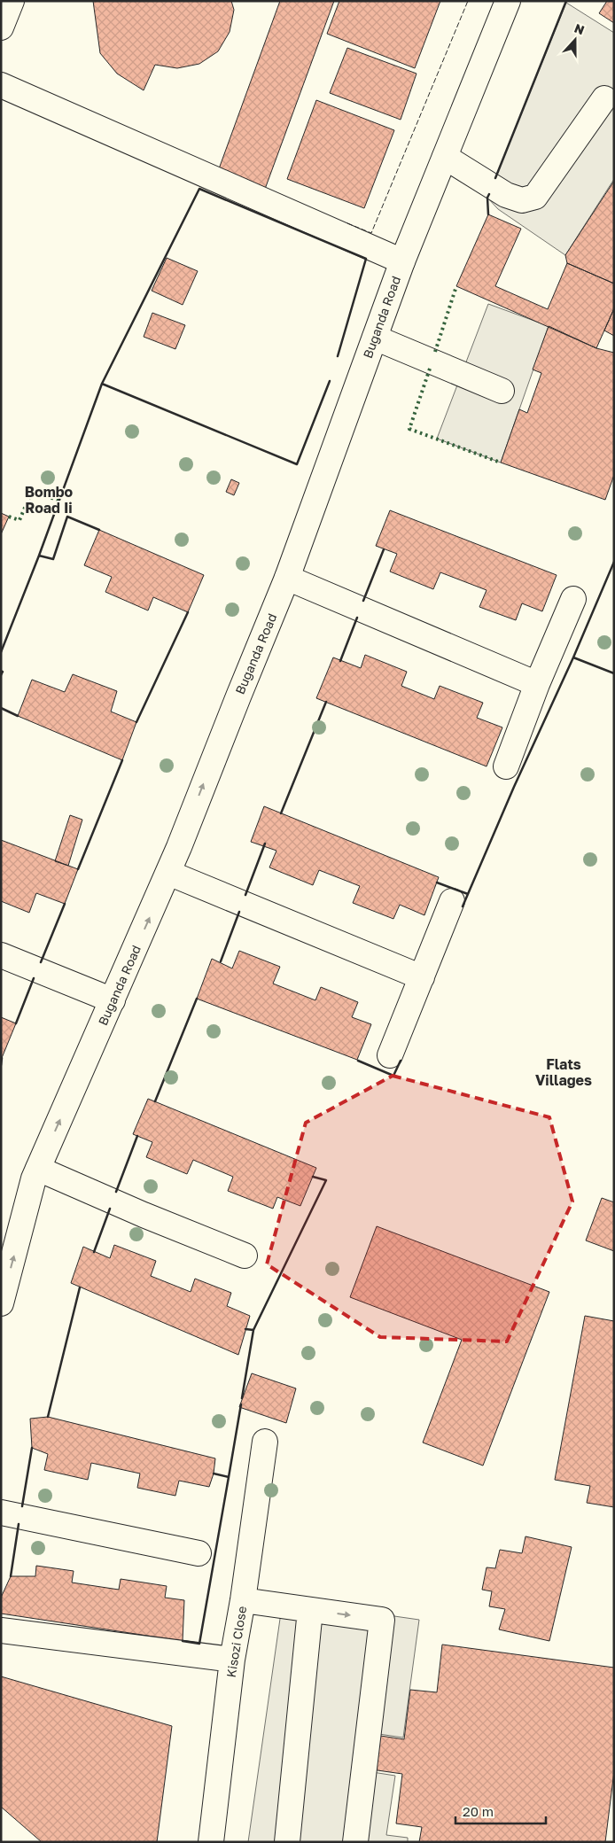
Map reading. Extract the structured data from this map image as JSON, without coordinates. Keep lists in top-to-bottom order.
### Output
{
  "streets": {
    "main road": ["Buganda Road", "Kisozi Close"]
  },
  "one_way": ["Buganda Road"],
  "districts": ["Bombo Road Ii", "Flats Villages"],
  "scale_bar": "20 m",
  "north": "top"
}
